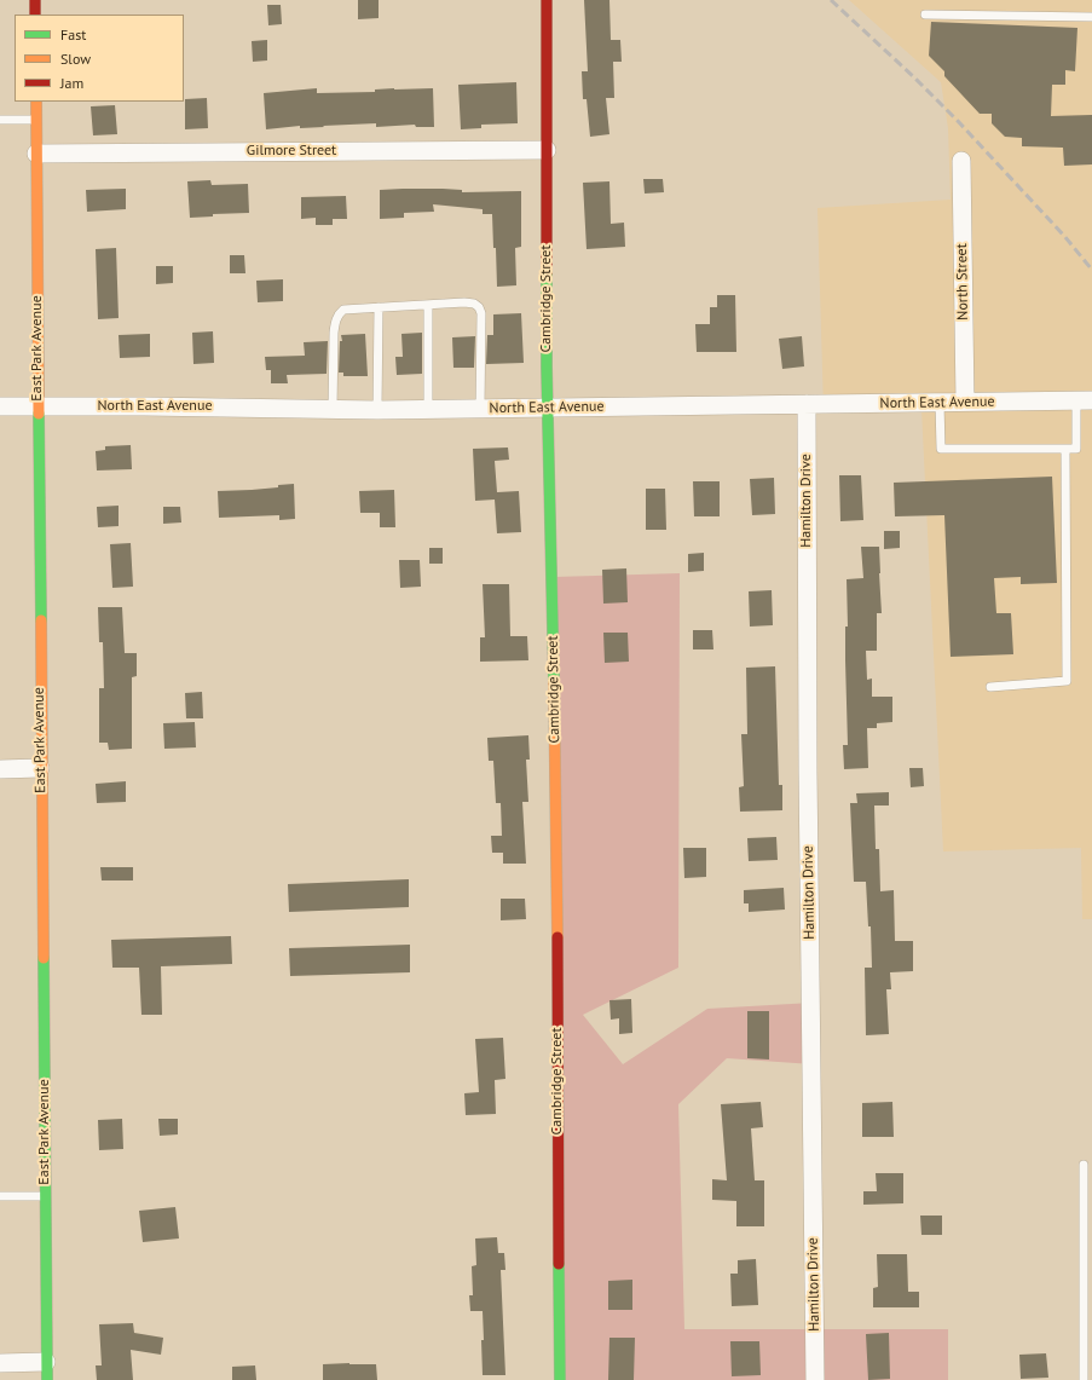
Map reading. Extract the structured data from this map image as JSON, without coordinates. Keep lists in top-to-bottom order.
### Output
{
  "streets": {
    "street": [
      "Gilmore Street",
      "North Street",
      "Cambridge Street",
      "East Park Avenue",
      "North East Avenue",
      "Hamilton Drive"
    ]
  },
  "crossings": [
    ["Gilmore Street", "Cambridge Street"],
    ["Gilmore Street", "East Park Avenue"],
    ["North Street", "North East Avenue"],
    ["Cambridge Street", "North East Avenue"],
    ["East Park Avenue", "North East Avenue"],
    ["North East Avenue", "Hamilton Drive"]
  ],
  "legend": ["Fast", "Slow", "Jam"]
}
